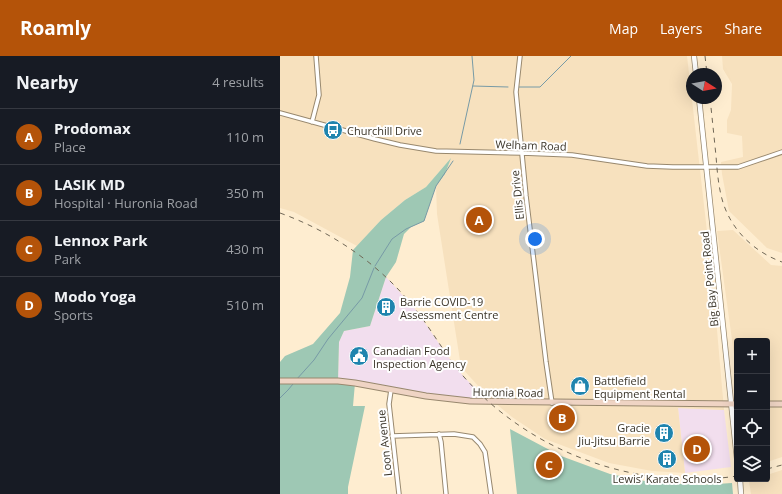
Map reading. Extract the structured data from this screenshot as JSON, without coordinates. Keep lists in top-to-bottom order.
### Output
{
  "streets": {
    "main road": ["Huronia Road"],
    "street": [
      "Welham Road",
      "Ellis Drive",
      "Big Bay Point Road",
      "Loon Avenue"
    ]
  },
  "crossings": [
    ["Welham Road", "Ellis Drive"],
    ["Welham Road", "Big Bay Point Road"],
    ["Ellis Drive", "Huronia Road"],
    ["Big Bay Point Road", "Huronia Road"],
    ["Huronia Road", "Loon Avenue"]
  ],
  "places": {
    "bus stop": ["Churchill Drive"],
    "building": ["Barrie COVID-19 Assessment Centre", "Gracie Jiu-Jitsu Barrie", "Lewis’ Karate Schools"],
    "public building": ["Canadian Food Inspection Agency"],
    "shop": ["Battlefield Equipment Rental"]
  },
  "north": "right",
  "page": {
    "header": "Roamly",
    "nav": ["Map", "Layers", "Share"],
    "heading": ["Nearby", "4 results"],
    "list": [
      {
        "mark": "A",
        "name": "Prodomax",
        "note": "Place",
        "value": "110 m"
      },
      {
        "mark": "B",
        "name": "LASIK MD",
        "note": "Hospital · Huronia Road",
        "value": "350 m"
      },
      {
        "mark": "C",
        "name": "Lennox Park",
        "note": "Park",
        "value": "430 m"
      },
      {
        "mark": "D",
        "name": "Modo Yoga",
        "note": "Sports",
        "value": "510 m"
      }
    ],
    "pins": [
      "A",
      "B",
      "D",
      "C"
    ],
    "map_buttons": ["+", "−"]
  }
}
